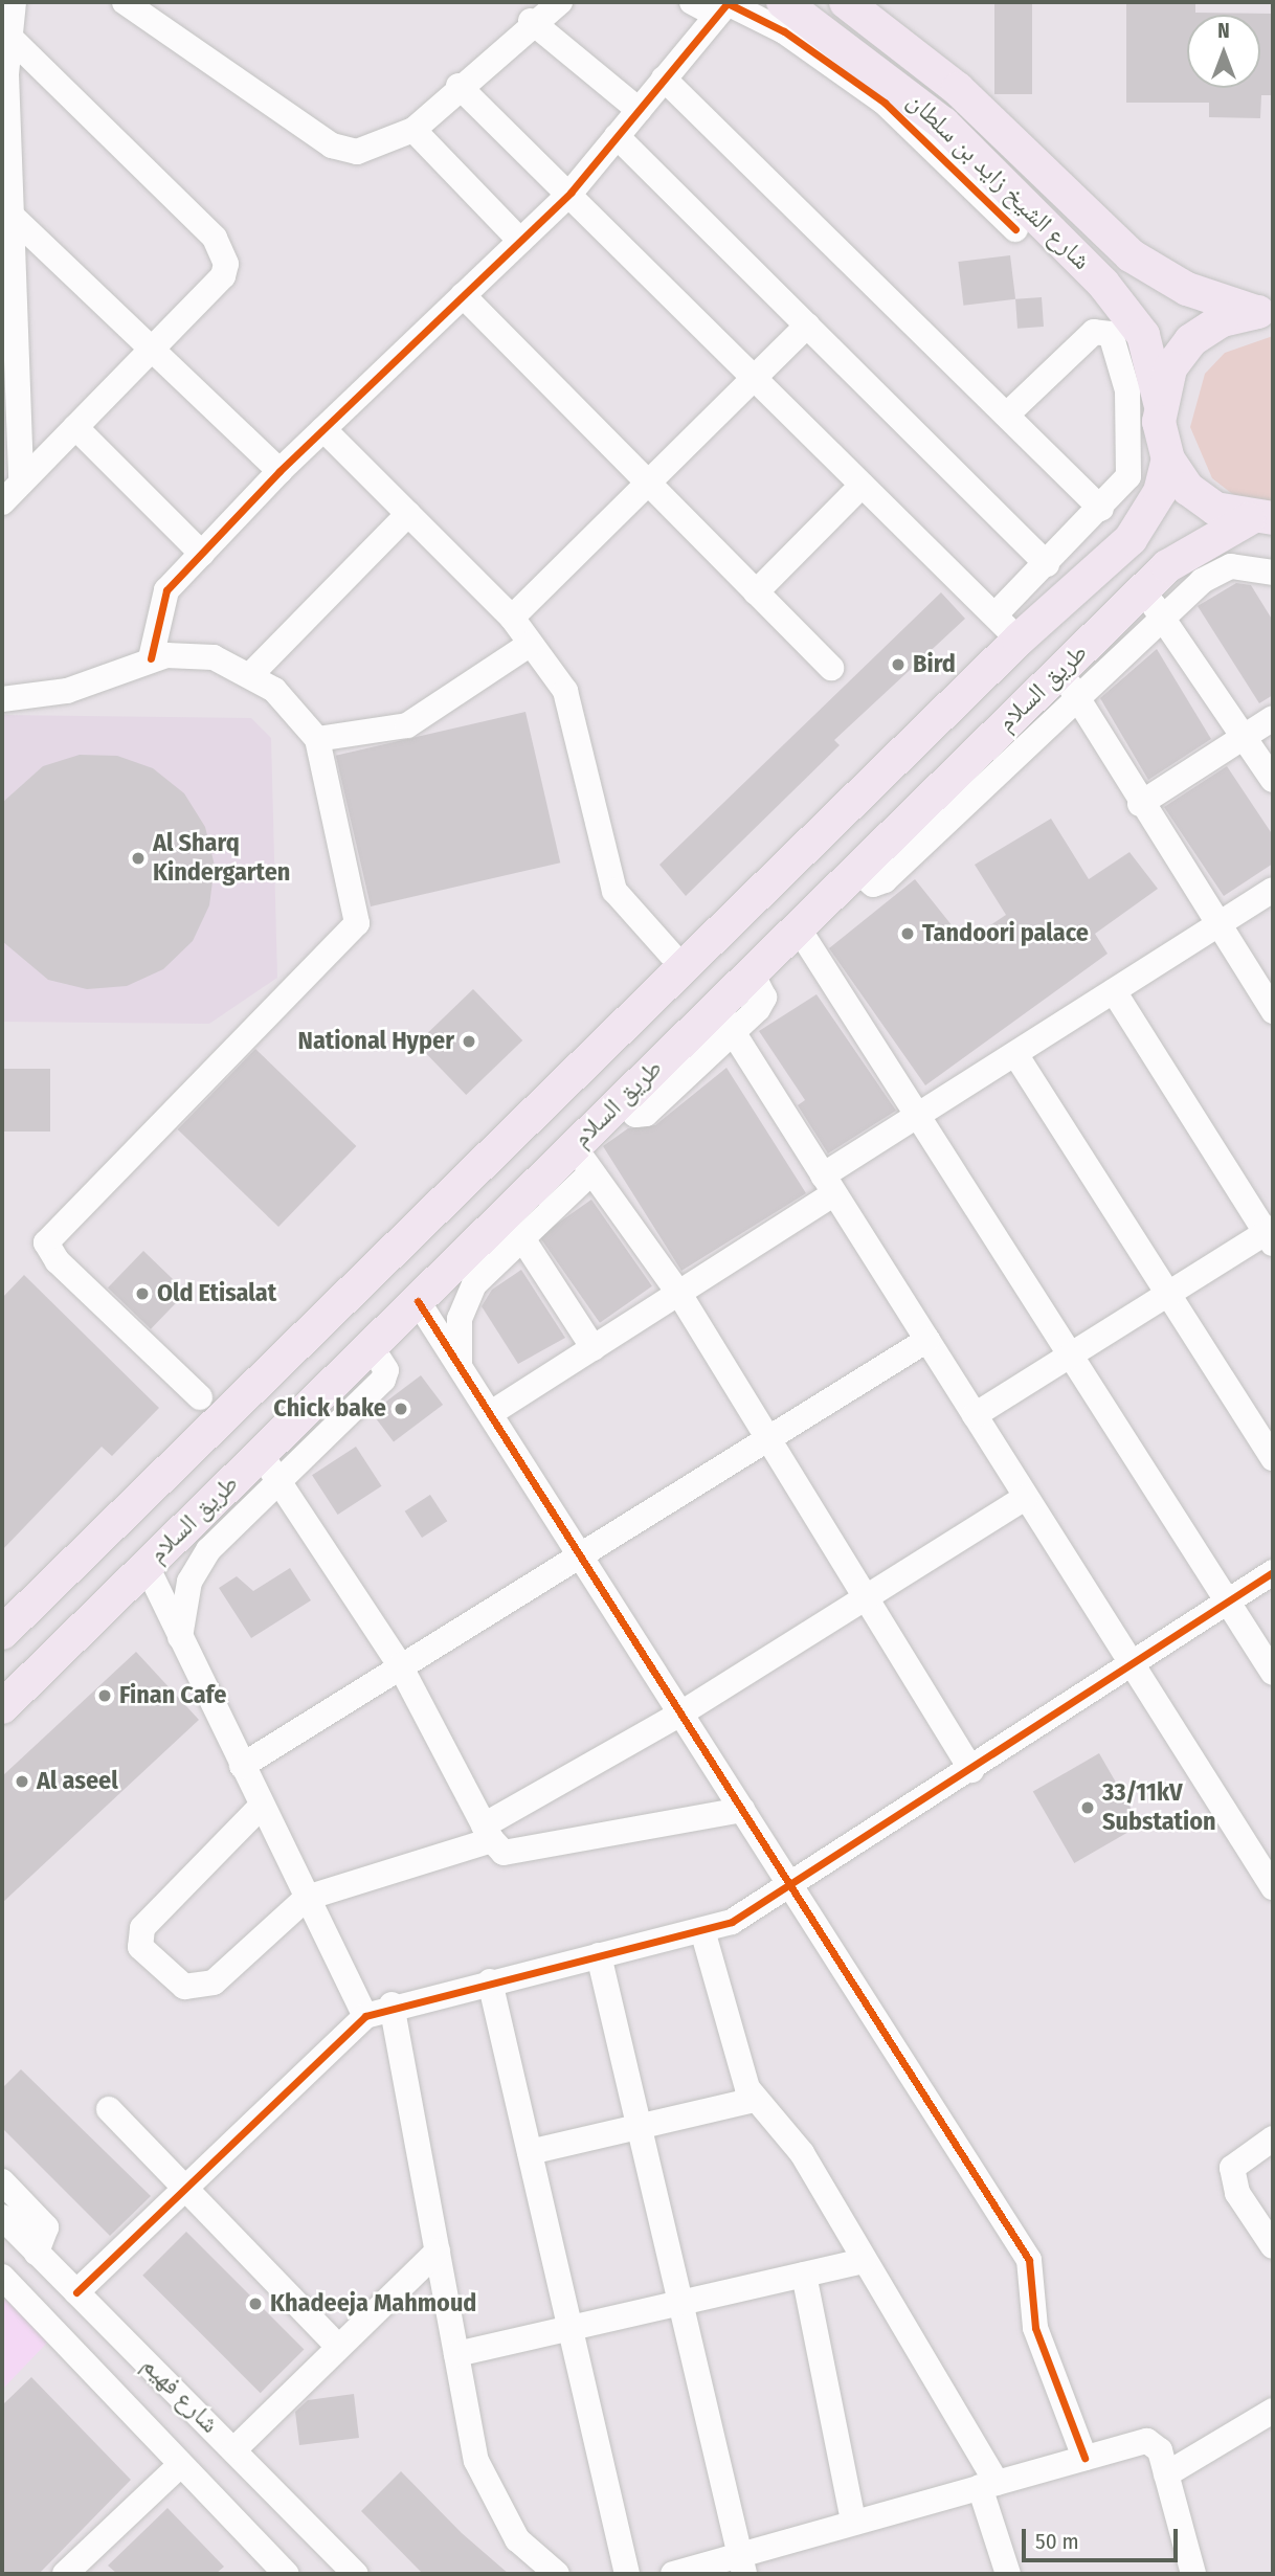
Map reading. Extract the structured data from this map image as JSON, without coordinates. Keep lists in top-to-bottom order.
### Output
{
  "streets": {
    "main road": ["شارع الشيخ زايد بن سلطان", "طريق السلام"],
    "street": ["شارع فهيم"]
  },
  "crossings": [
    ["شارع الشيخ زايد بن سلطان", "طريق السلام"]
  ],
  "places": [
    "Bird",
    "Al Sharq Kindergarten",
    "Tandoori palace",
    "National Hyper",
    "Old Etisalat",
    "Chick bake",
    "Finan Cafe",
    "Al aseel",
    "33/11kV Substation",
    "Khadeeja Mahmoud"
  ],
  "scale_bar": "50 m",
  "north": "top"
}
